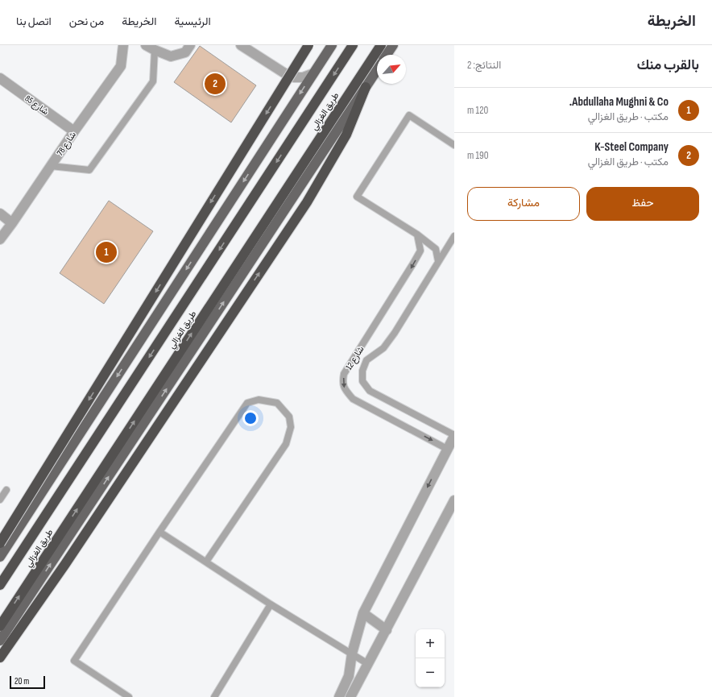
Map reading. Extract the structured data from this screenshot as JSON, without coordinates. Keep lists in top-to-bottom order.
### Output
{
  "streets": {
    "highway": ["طريق الغزالي"],
    "street": ["شارع 85", "شارع 78"],
    "lane": ["شارع 12"]
  },
  "crossings": [
    ["شارع 85", "شارع 78"]
  ],
  "scale_bar": "20 m",
  "north": "top right",
  "page": {
    "header": "الخريطة",
    "nav": [
      "الرئيسية",
      "الخريطة",
      "من نحن",
      "اتصل بنا"
    ],
    "heading": ["بالقرب منك", "النتائج: 2"],
    "pins": ["2", "1"],
    "list": [
      {
        "mark": "1",
        "name": "Abdullaha Mughni & Co.",
        "note": "مكتب · طريق الغزالي",
        "value": "120 m"
      },
      {
        "mark": "2",
        "name": "K-Steel Company",
        "note": "مكتب · طريق الغزالي",
        "value": "190 m"
      }
    ],
    "buttons": ["حفظ", "مشاركة"],
    "map_buttons": ["+", "−"],
    "scale": "20 m"
  }
}
